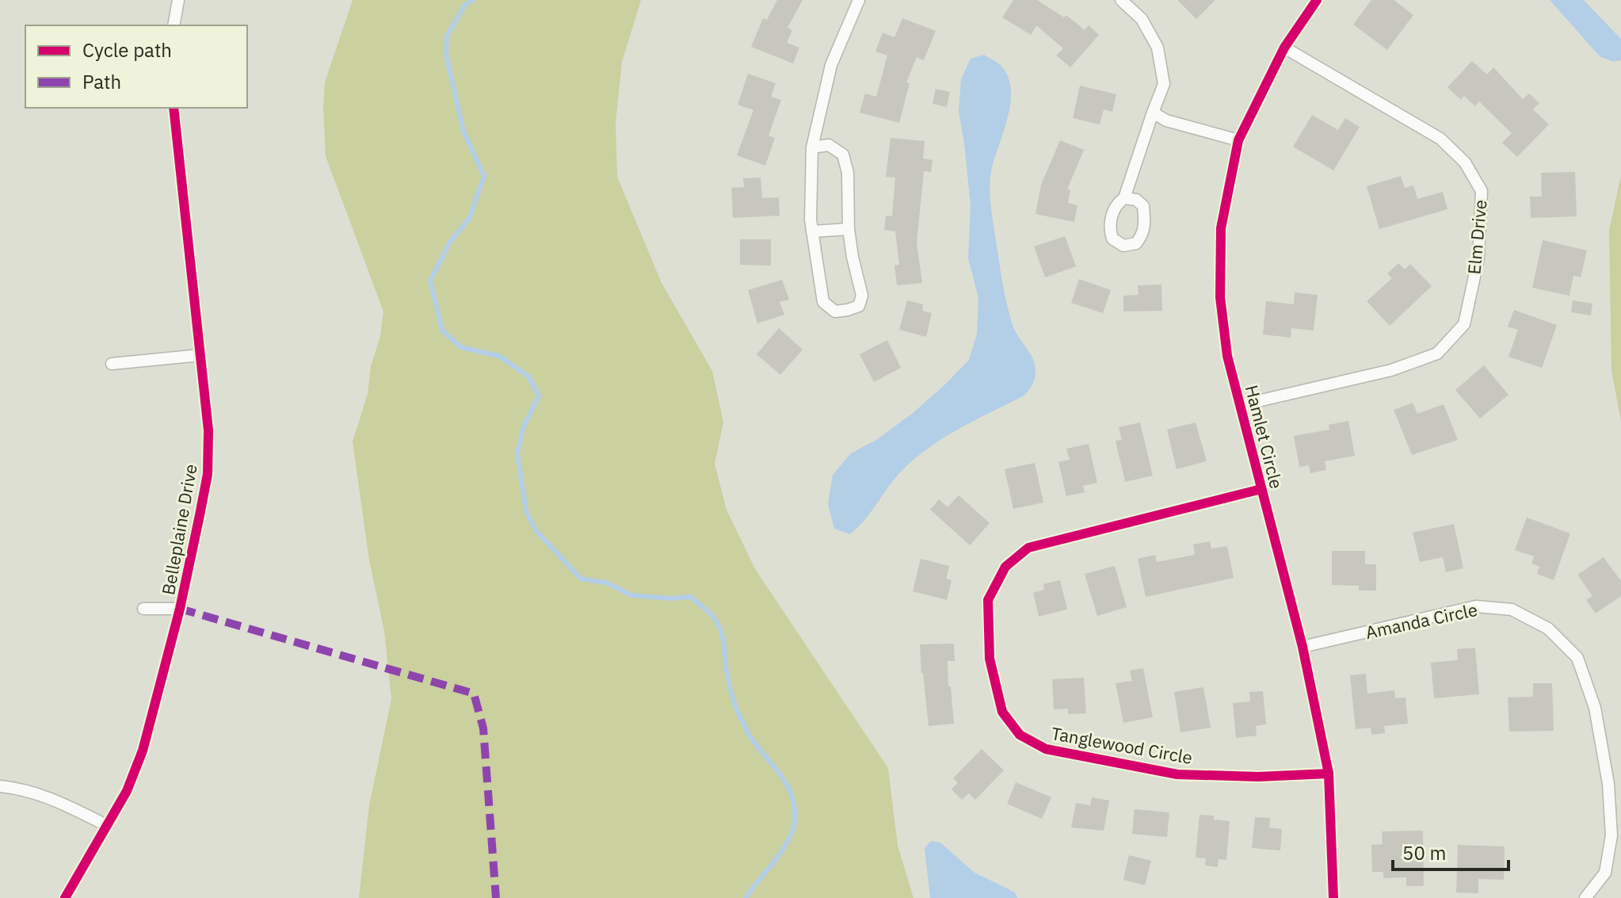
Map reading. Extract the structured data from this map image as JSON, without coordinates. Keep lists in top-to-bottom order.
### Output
{
  "streets": {
    "street": [
      "Elm Drive",
      "Hamlet Circle",
      "Belleplaine Drive",
      "Amanda Circle",
      "Tanglewood Circle"
    ]
  },
  "crossings": [
    ["Elm Drive", "Hamlet Circle"],
    ["Hamlet Circle", "Amanda Circle"],
    ["Hamlet Circle", "Tanglewood Circle"]
  ],
  "legend": ["Cycle path", "Path"],
  "scale_bar": "50 m"
}
